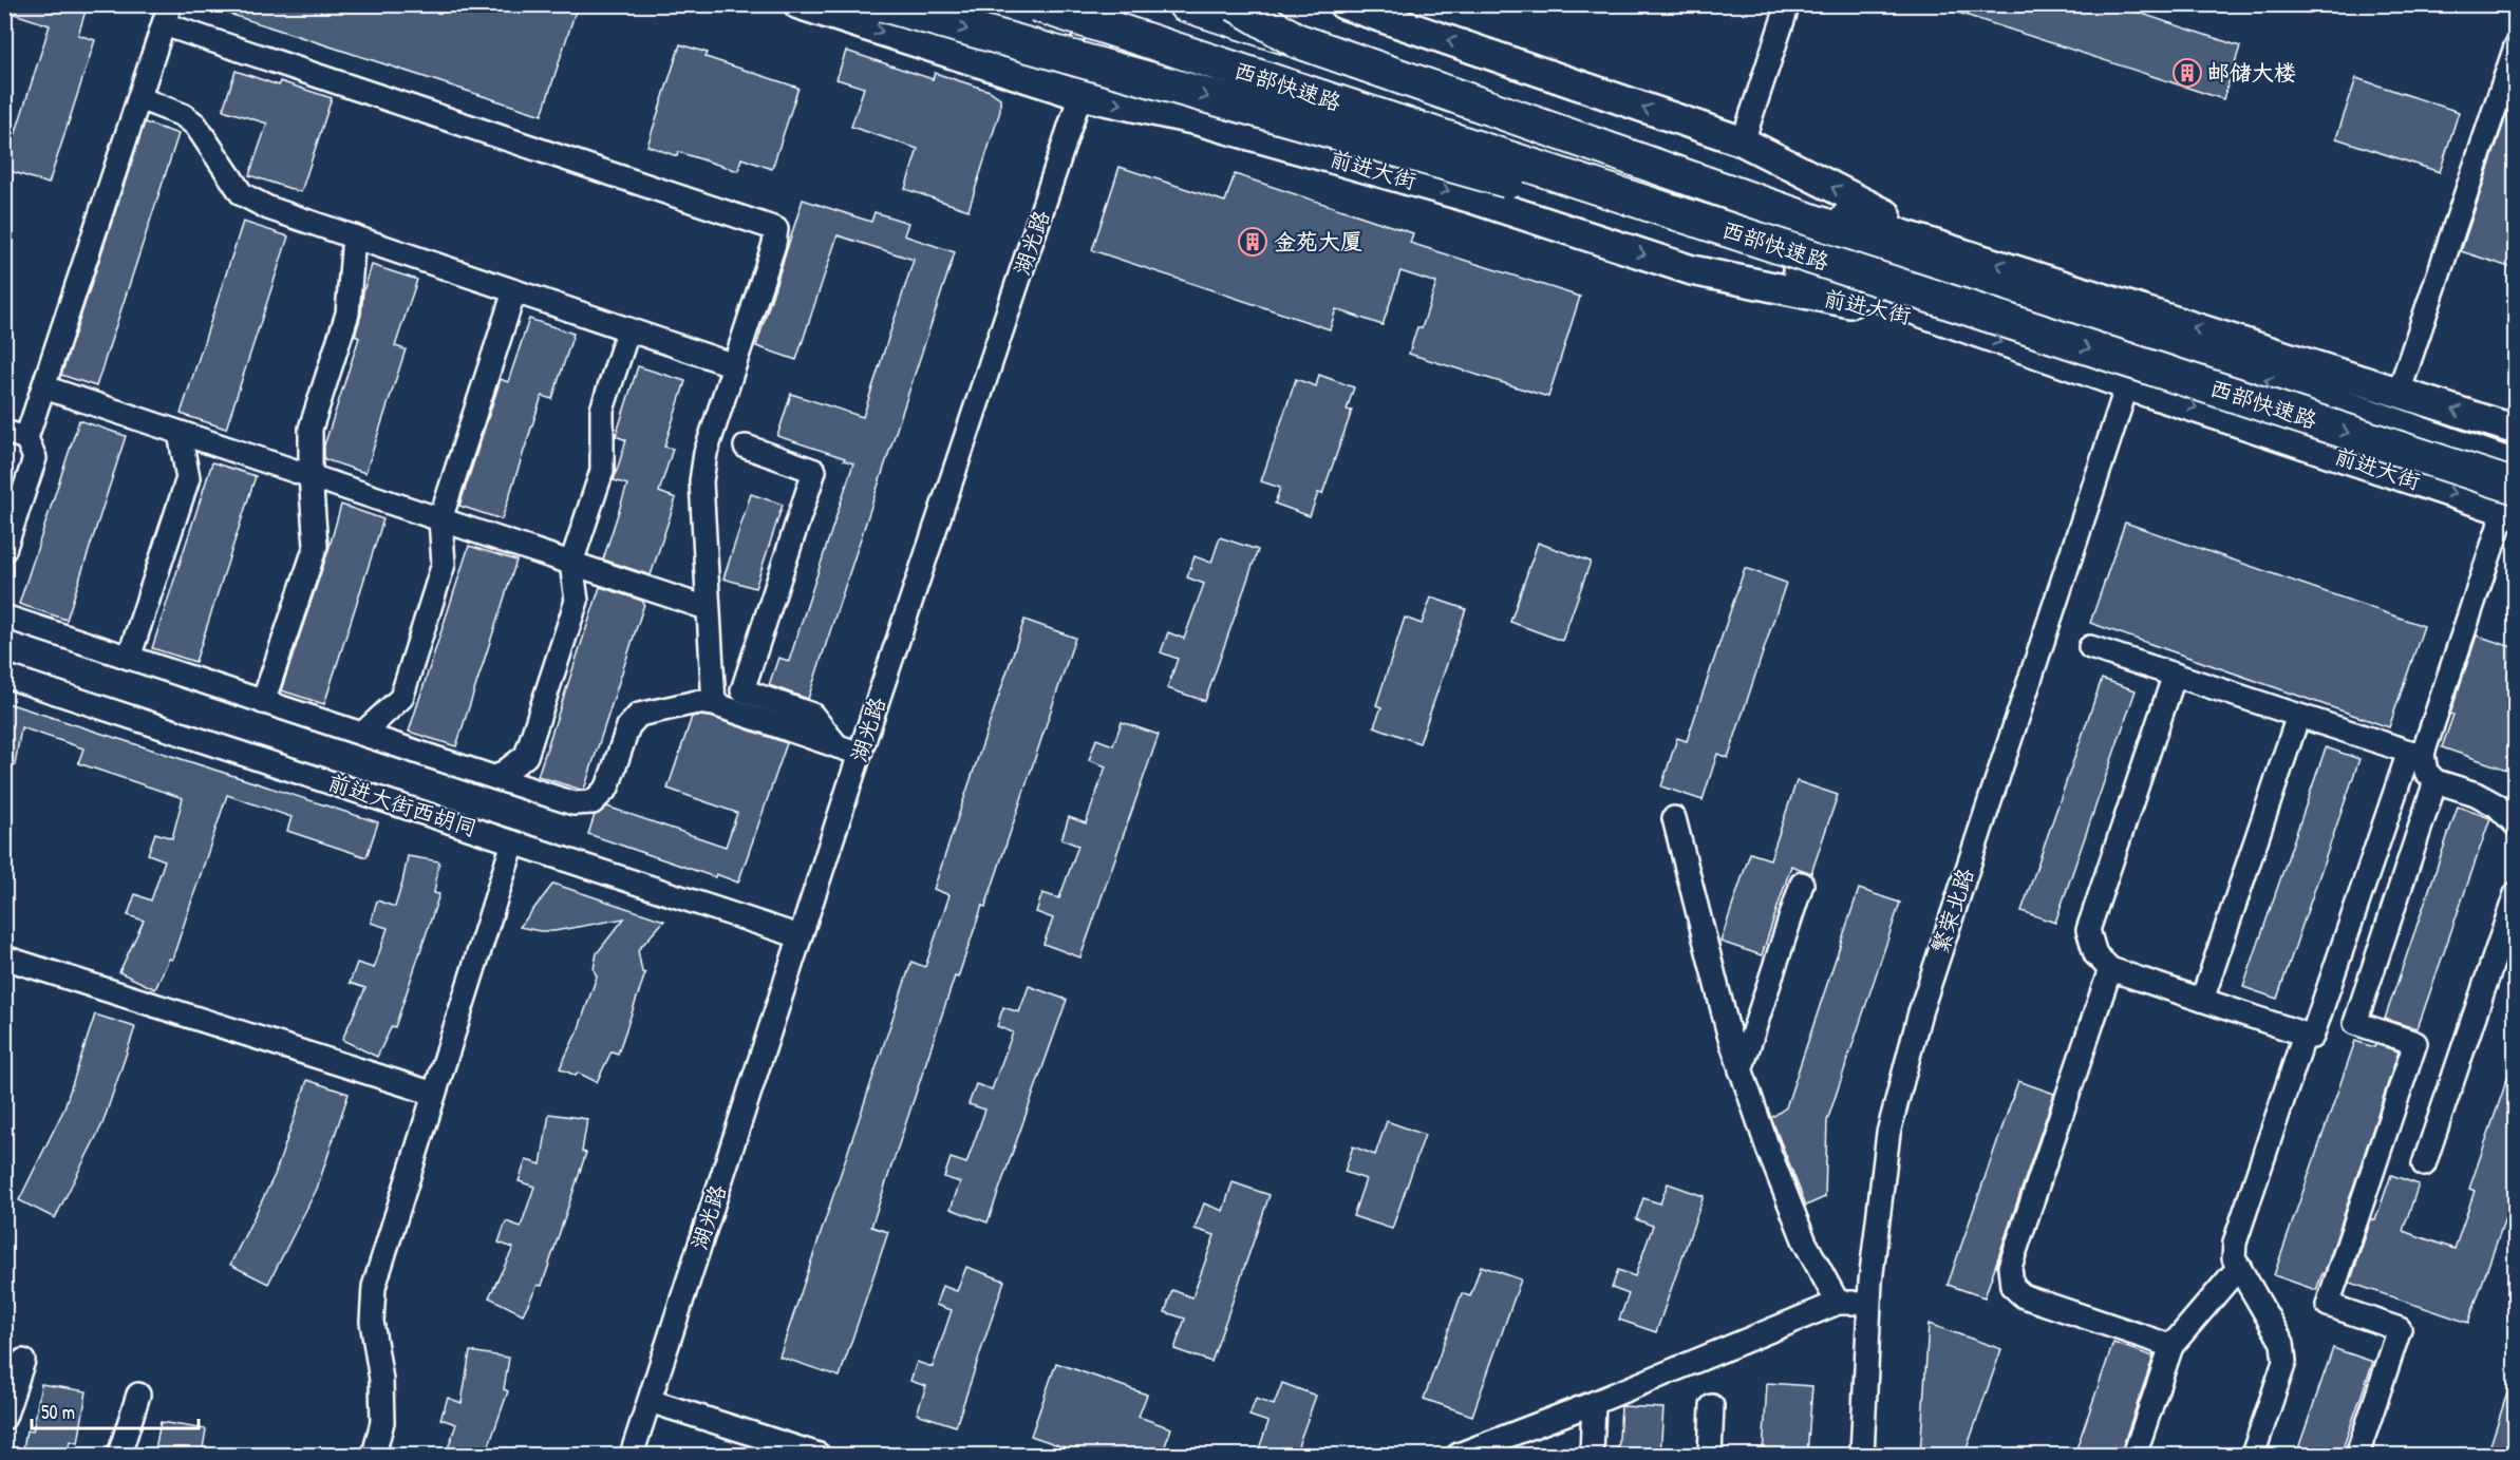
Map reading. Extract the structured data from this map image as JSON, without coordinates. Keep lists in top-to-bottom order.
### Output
{
  "streets": {
    "highway": ["西部快速路"],
    "main road": ["前进大街"],
    "street": ["湖光路", "前进大街西胡同", "繁荣北路"]
  },
  "crossings": [
    ["西部快速路", "前进大街"],
    ["前进大街", "湖光路"],
    ["前进大街", "繁荣北路"],
    ["湖光路", "前进大街西胡同"]
  ],
  "places": {
    "building": ["邮储大楼", "金苑大厦"]
  },
  "scale_bar": "50 m"
}
